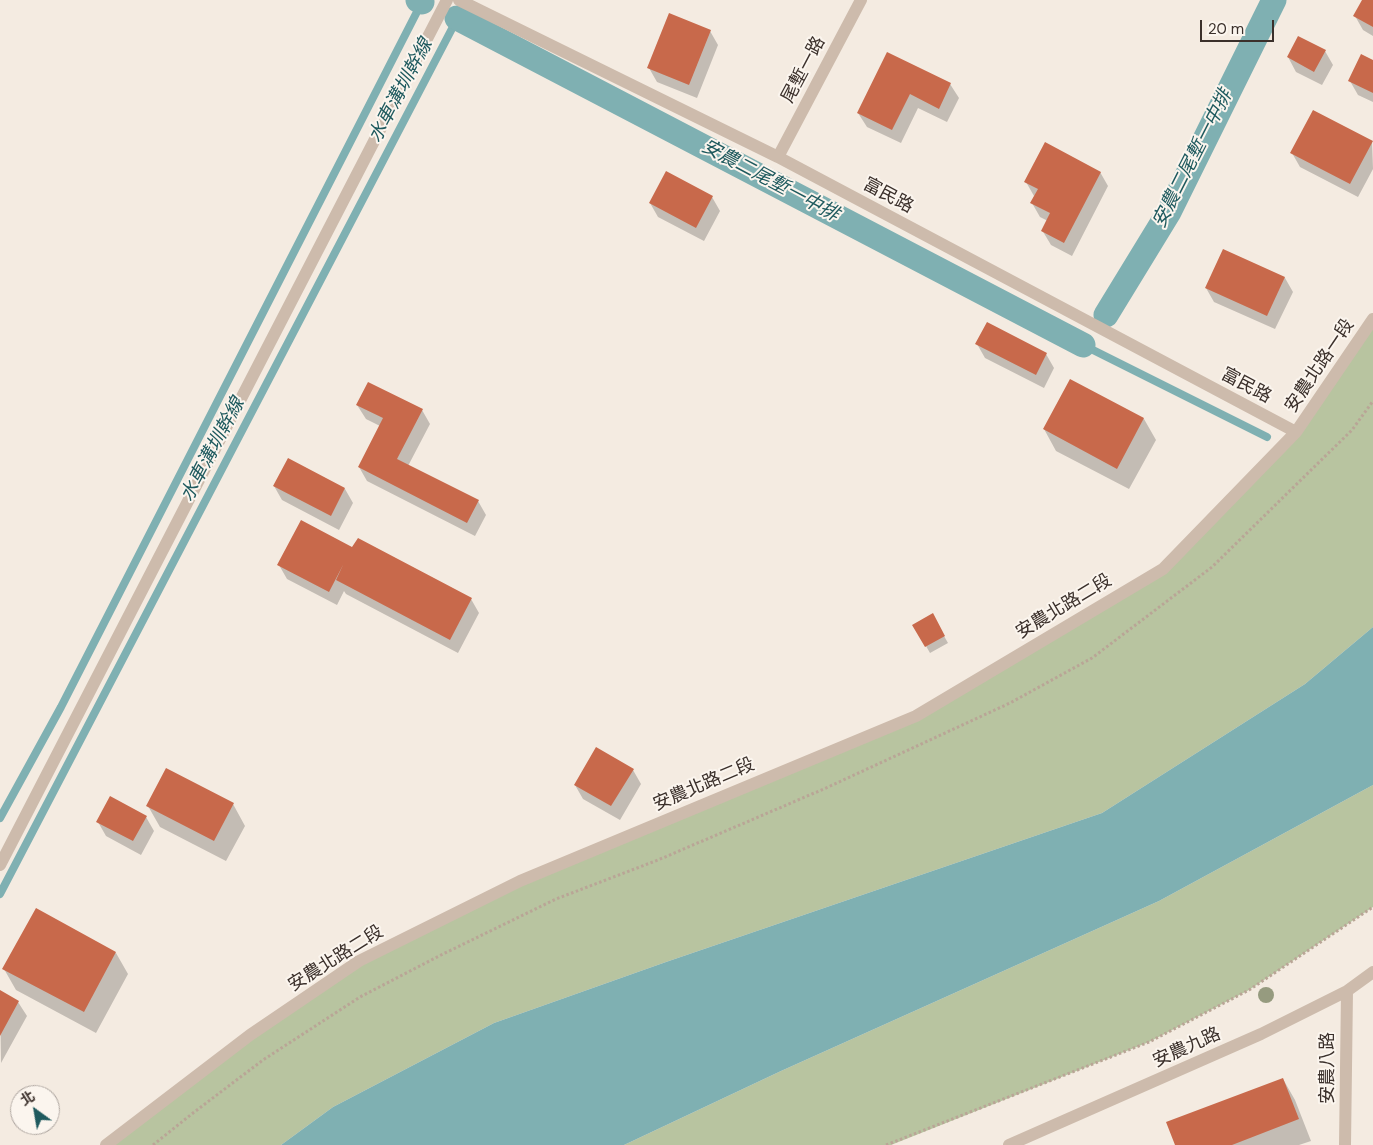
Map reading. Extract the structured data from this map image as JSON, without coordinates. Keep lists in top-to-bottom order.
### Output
{
  "streets": {
    "street": [
      "尾塹一路",
      "富民路",
      "安農北路一段",
      "安農北路二段",
      "安農九路",
      "安農八路"
    ]
  },
  "crossings": [
    ["尾塹一路", "富民路"],
    ["富民路", "安農北路一段"],
    ["富民路", "安農北路二段"],
    ["安農北路一段", "安農北路二段"],
    ["安農九路", "安農八路"]
  ],
  "water": ["水車溝圳幹線", "安農二尾塹一中排"],
  "scale_bar": "20 m",
  "north": "top left"
}
